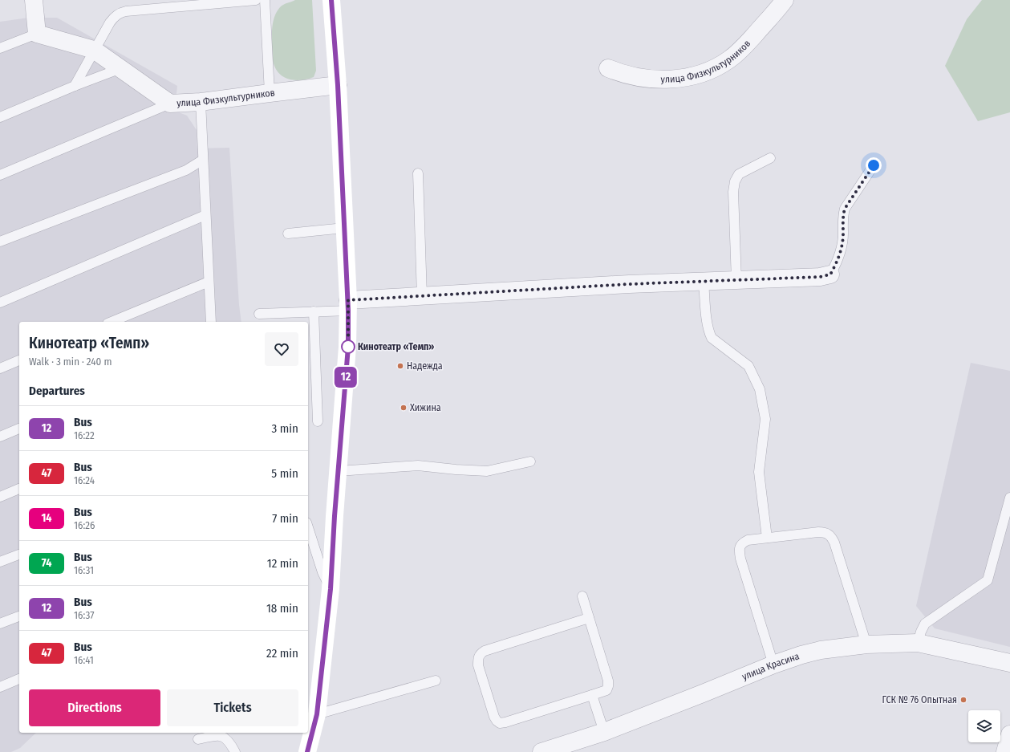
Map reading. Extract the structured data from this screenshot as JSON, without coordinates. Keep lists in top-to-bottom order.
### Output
{
  "streets": {
    "street": ["улица Физкультурников", "улица Красина"]
  },
  "places": [
    "Кинотеатр «Темп»",
    "Надежда",
    "Хижина",
    "ГСК № 76 Опытная"
  ],
  "lines": ["bus line 12"],
  "page": {
    "on_map": "12",
    "heading": [
      ["Кинотеатр «Темп»", "Walk · 3 min · 240 m"],
      "Departures"
    ],
    "list": [
      {
        "mark": "12",
        "name": "Bus",
        "note": "16:22",
        "value": "3 min"
      },
      {
        "mark": "47",
        "name": "Bus",
        "note": "16:24",
        "value": "5 min"
      },
      {
        "mark": "14",
        "name": "Bus",
        "note": "16:26",
        "value": "7 min"
      },
      {
        "mark": "74",
        "name": "Bus",
        "note": "16:31",
        "value": "12 min"
      },
      {
        "mark": "12",
        "name": "Bus",
        "note": "16:37",
        "value": "18 min"
      },
      {
        "mark": "47",
        "name": "Bus",
        "note": "16:41",
        "value": "22 min"
      }
    ],
    "buttons": ["Directions", "Tickets"]
  }
}
